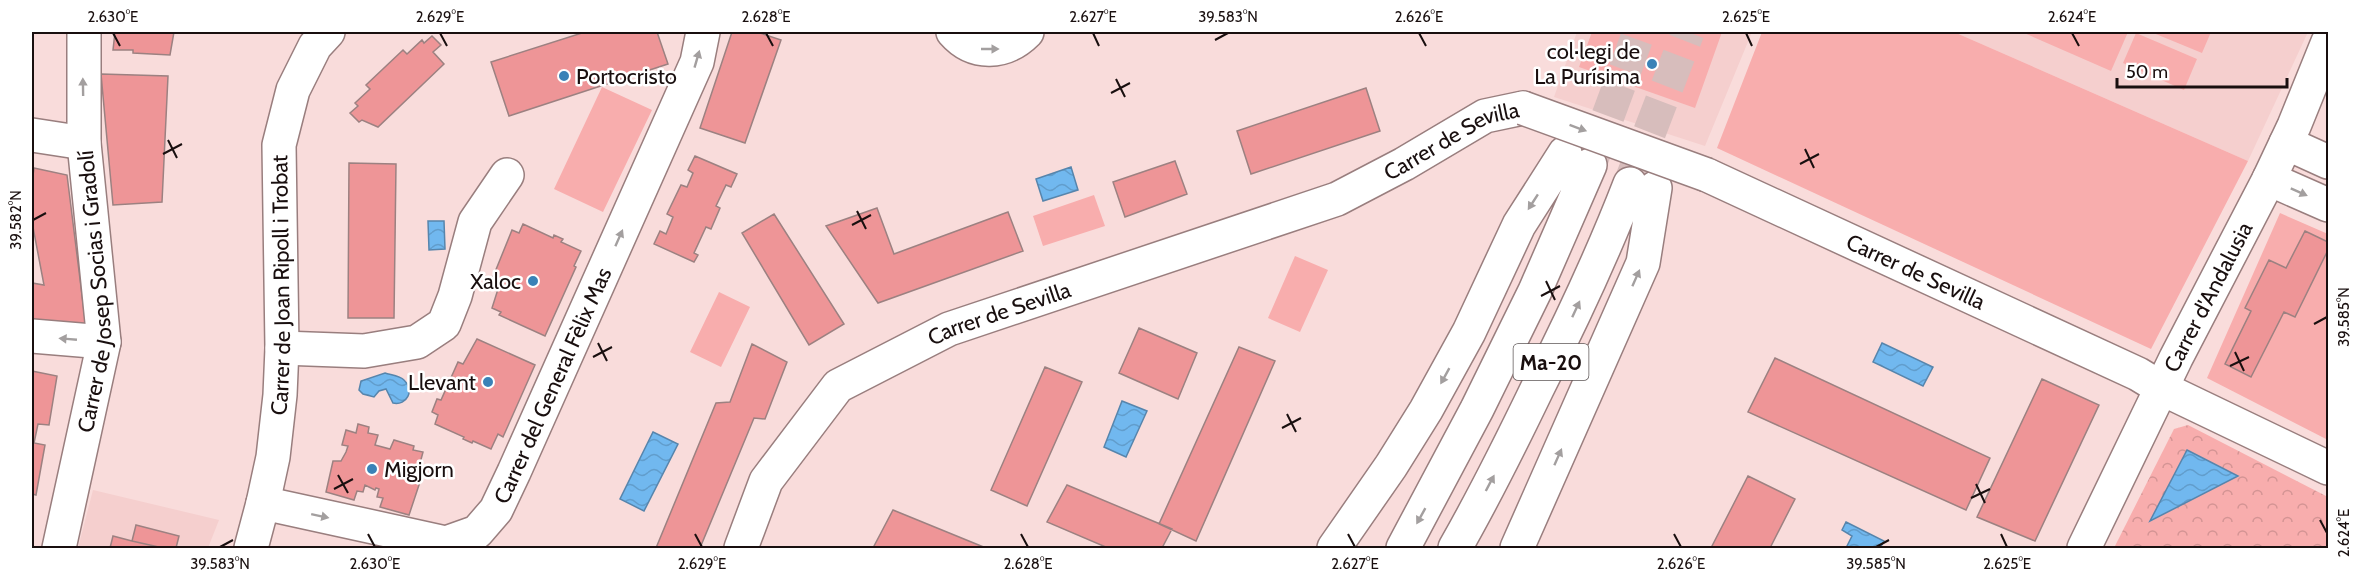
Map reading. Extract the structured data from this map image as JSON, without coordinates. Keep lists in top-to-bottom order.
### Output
{
  "streets": {
    "main road": [
      "Carrer de Sevilla",
      "Carrer de Joan Ripoll i Trobat",
      "Carrer de Josep Socias i Gradolí",
      "Carrer d'Andalusia",
      "Ma-20",
      "Carrer del General Fèlix Mas"
    ]
  },
  "crossings": [
    ["Carrer de Sevilla", "Carrer d'Andalusia"],
    ["Carrer de Joan Ripoll i Trobat", "Carrer del General Fèlix Mas"]
  ],
  "one_way": ["Carrer de Sevilla", "Carrer del General Fèlix Mas"],
  "places": [
    "col·legi de La Purísima",
    "Portocristo",
    "Xaloc",
    "Llevant",
    "Migjorn"
  ],
  "scale_bar": "50 m",
  "coordinates": [
    "2.630°E",
    "2.629°E",
    "2.628°E",
    "2.627°E",
    "39.583°N",
    "2.626°E",
    "2.625°E",
    "2.624°E",
    "39.582°N",
    "39.585°N"
  ]
}
